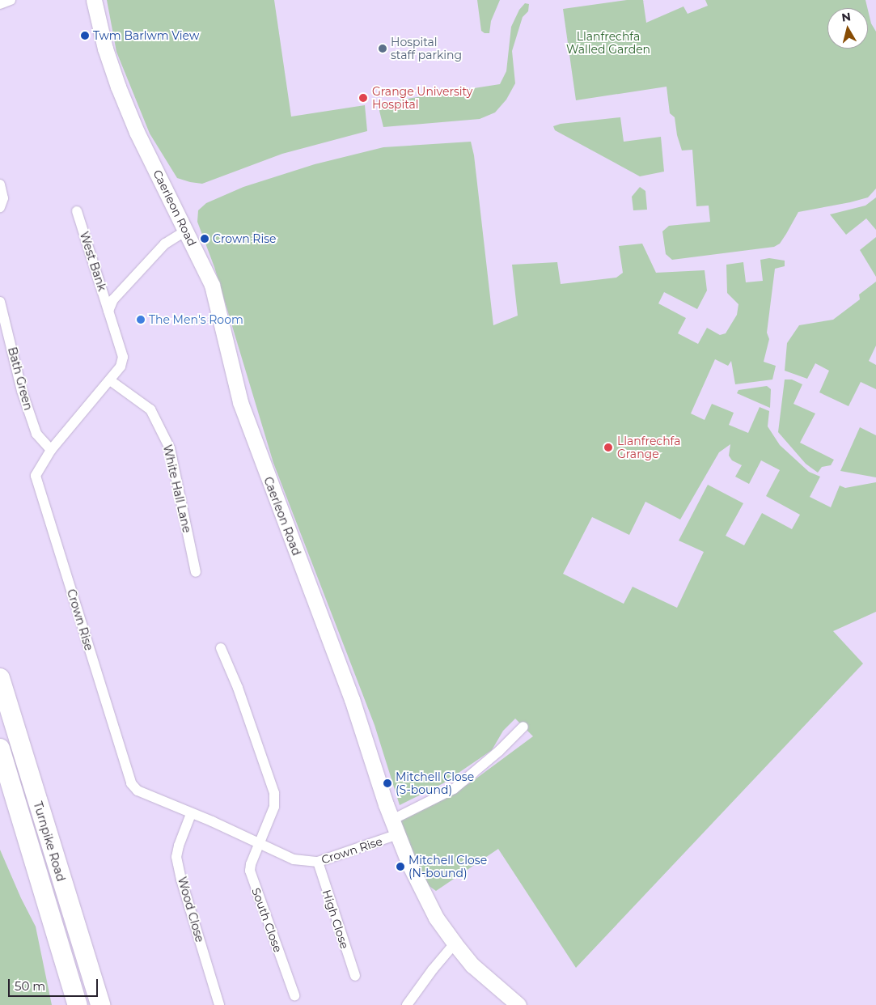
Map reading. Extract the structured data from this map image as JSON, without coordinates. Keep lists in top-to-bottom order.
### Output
{
  "streets": {
    "highway": ["Turnpike Road"],
    "main road": ["Caerleon Road"],
    "street": [
      "West Bank",
      "Bath Green",
      "White Hall Lane",
      "Crown Rise",
      "Wood Close",
      "High Close",
      "South Close"
    ]
  },
  "crossings": [
    ["Caerleon Road", "Crown Rise"],
    ["West Bank", "Crown Rise"],
    ["Bath Green", "Crown Rise"],
    ["White Hall Lane", "Crown Rise"],
    ["Crown Rise", "Wood Close"],
    ["Crown Rise", "High Close"],
    ["Crown Rise", "South Close"]
  ],
  "parks": ["Llanfrechfa Walled Garden"],
  "places": [
    "Twm Barlwm View",
    "Hospital staff parking",
    "Grange University Hospital",
    "Crown Rise",
    "The Men's Room",
    "Llanfrechfa Grange",
    "Mitchell Close (S-bound)",
    "Mitchell Close (N-bound)"
  ],
  "scale_bar": "50 m",
  "north": "top"
}
